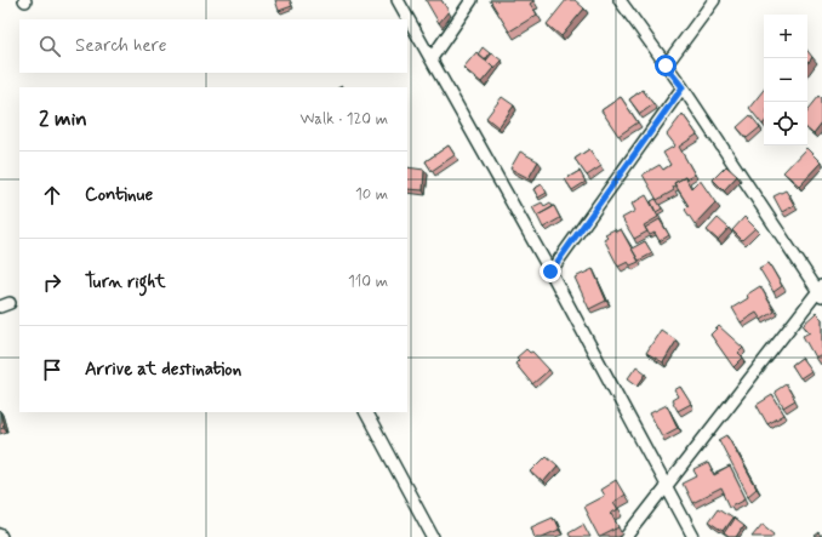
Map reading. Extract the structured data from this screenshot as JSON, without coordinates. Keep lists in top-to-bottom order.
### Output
{
  "page": {
    "map_buttons": ["+", "−"],
    "search": "Search here",
    "heading": ["2 min", "Walk · 120 m"],
    "list": [
      ["Continue", "10 m"],
      ["Turn right", "110 m"],
      "Arrive at destination"
    ]
  }
}
